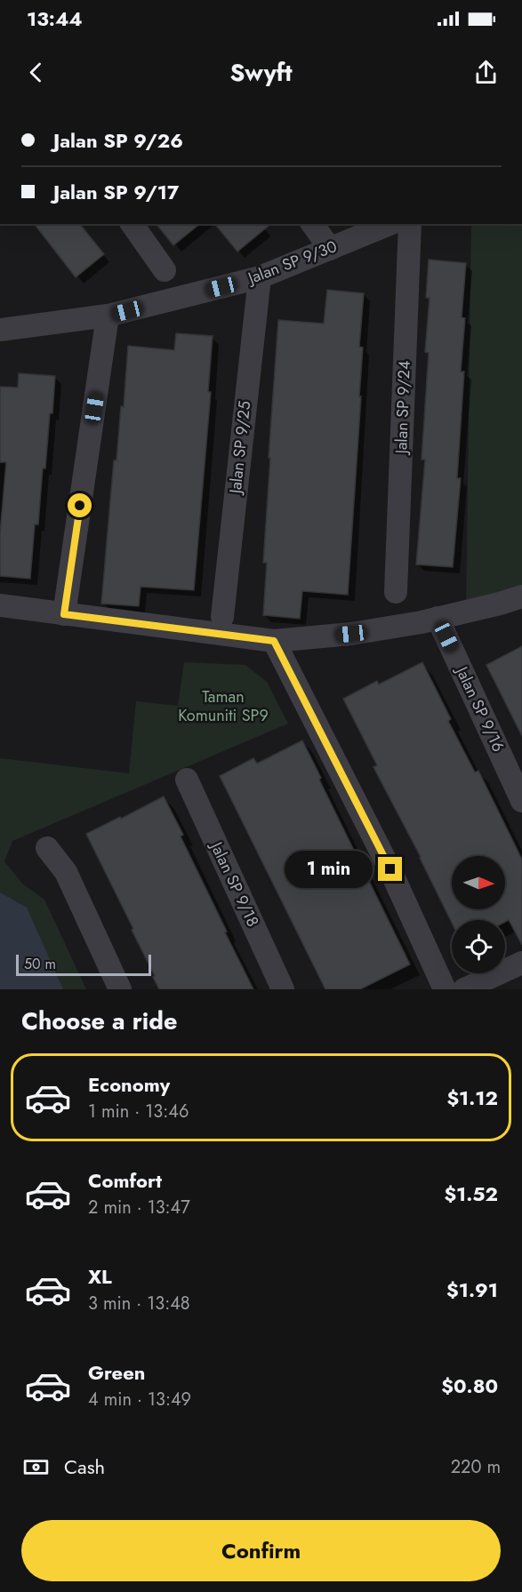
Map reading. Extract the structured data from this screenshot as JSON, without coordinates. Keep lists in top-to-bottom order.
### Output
{
  "streets": {
    "street": [
      "Jalan SP 9/30",
      "Jalan SP 9/24",
      "Jalan SP 9/25",
      "Jalan SP 9/16",
      "Jalan SP 9/18"
    ]
  },
  "crossings": [
    ["Jalan SP 9/30", "Jalan SP 9/25"]
  ],
  "parks": ["Taman Komuniti SP9"],
  "scale_bar": "50 m",
  "north": "right",
  "page": {
    "status": "13:44",
    "header": "Swyft",
    "banner": ["Jalan SP 9/26", "Jalan SP 9/17"],
    "bubble": "1 min",
    "scale": "50 m",
    "heading": "Choose a ride",
    "list": [
      {
        "name": "Economy",
        "note": "1 min · 13:46",
        "value": "$1.12"
      },
      {
        "name": "Comfort",
        "note": "2 min · 13:47",
        "value": "$1.52"
      },
      {
        "name": "XL",
        "note": "3 min · 13:48",
        "value": "$1.91"
      },
      {
        "name": "Green",
        "note": "4 min · 13:49",
        "value": "$0.80"
      }
    ],
    "pay": ["Cash", "220 m"],
    "buttons": "Confirm"
  }
}
